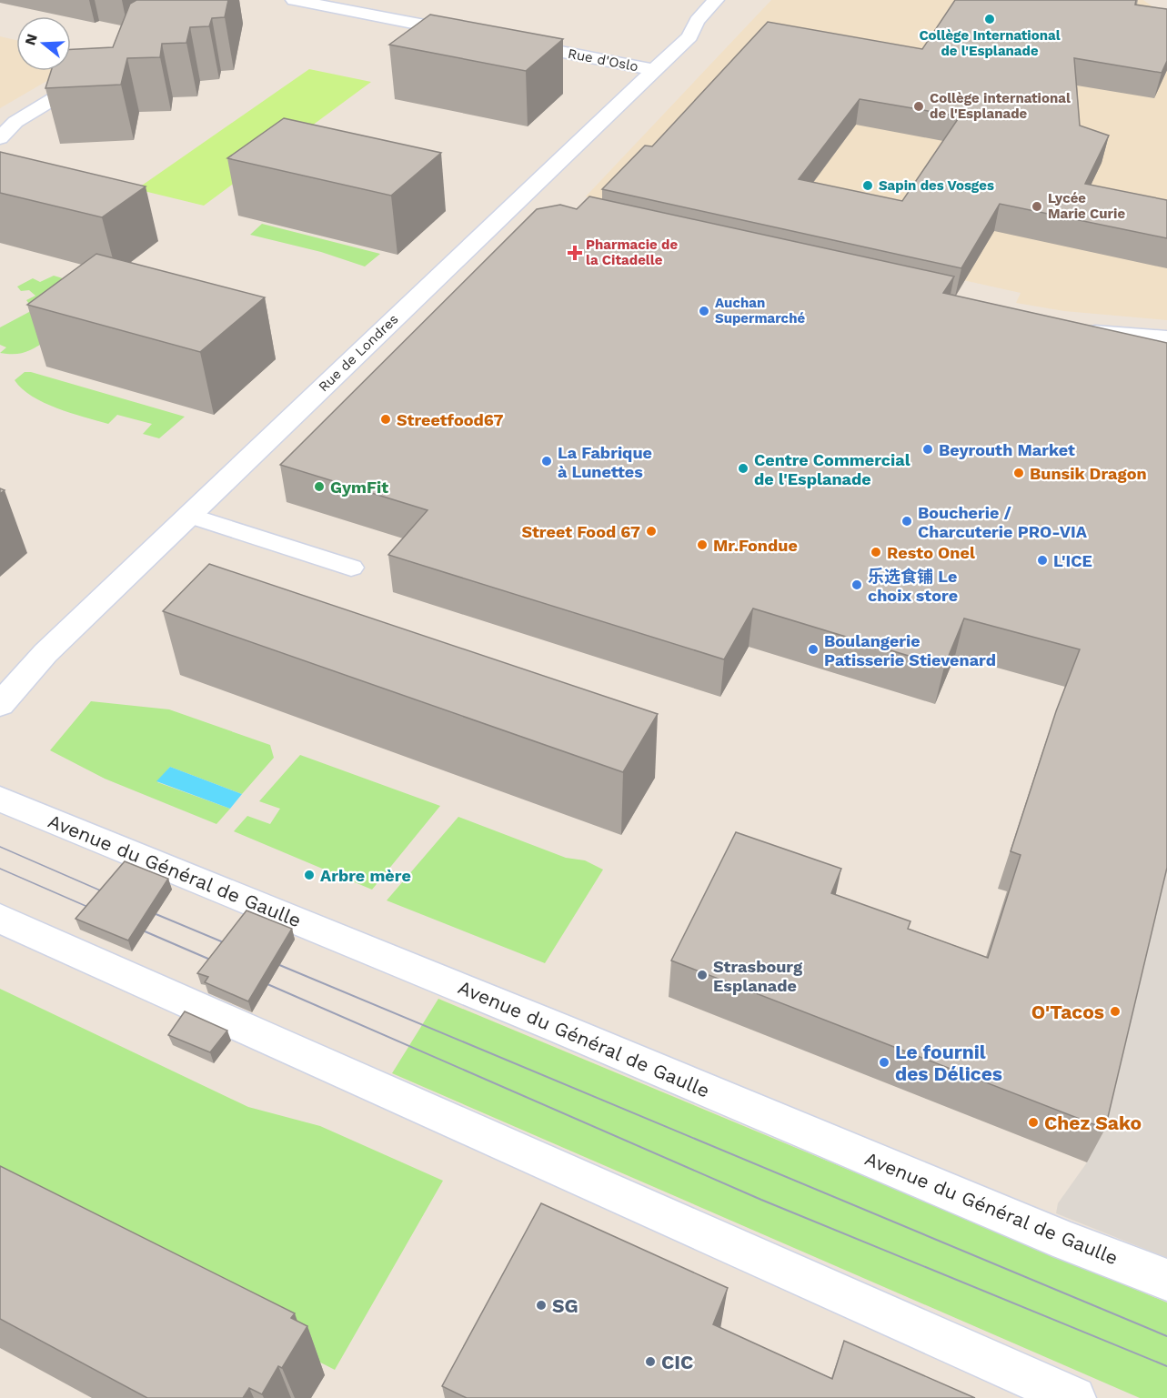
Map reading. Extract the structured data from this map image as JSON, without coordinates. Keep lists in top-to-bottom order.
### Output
{
  "streets": {
    "street": ["Rue d'Oslo", "Rue de Londres", "Avenue du Général de Gaulle"]
  },
  "crossings": [
    ["Rue d'Oslo", "Rue de Londres"]
  ],
  "places": {
    "other": [
      "Collège International de l'Esplanade",
      "Collège international de l'Esplanade",
      "Sapin des Vosges",
      "Lycée Marie Curie",
      "Auchan Supermarché",
      "Streetfood67",
      "Beyrouth Market",
      "La Fabrique à Lunettes",
      "Centre Commercial de l'Esplanade",
      "Bunsik Dragon",
      "GymFit",
      "Boucherie / Charcuterie PRO-VIA",
      "Street Food 67",
      "Mr.Fondue",
      "Resto Onel",
      "L'ICE",
      "乐选食铺 Le choix store",
      "Boulangerie Patisserie Stievenard",
      "Arbre mère",
      "Strasbourg Esplanade",
      "O'Tacos",
      "Le fournil des Délices",
      "Chez Sako",
      "SG",
      "CIC"
    ],
    "health": ["Pharmacie de la Citadelle"]
  },
  "north": "left"
}
